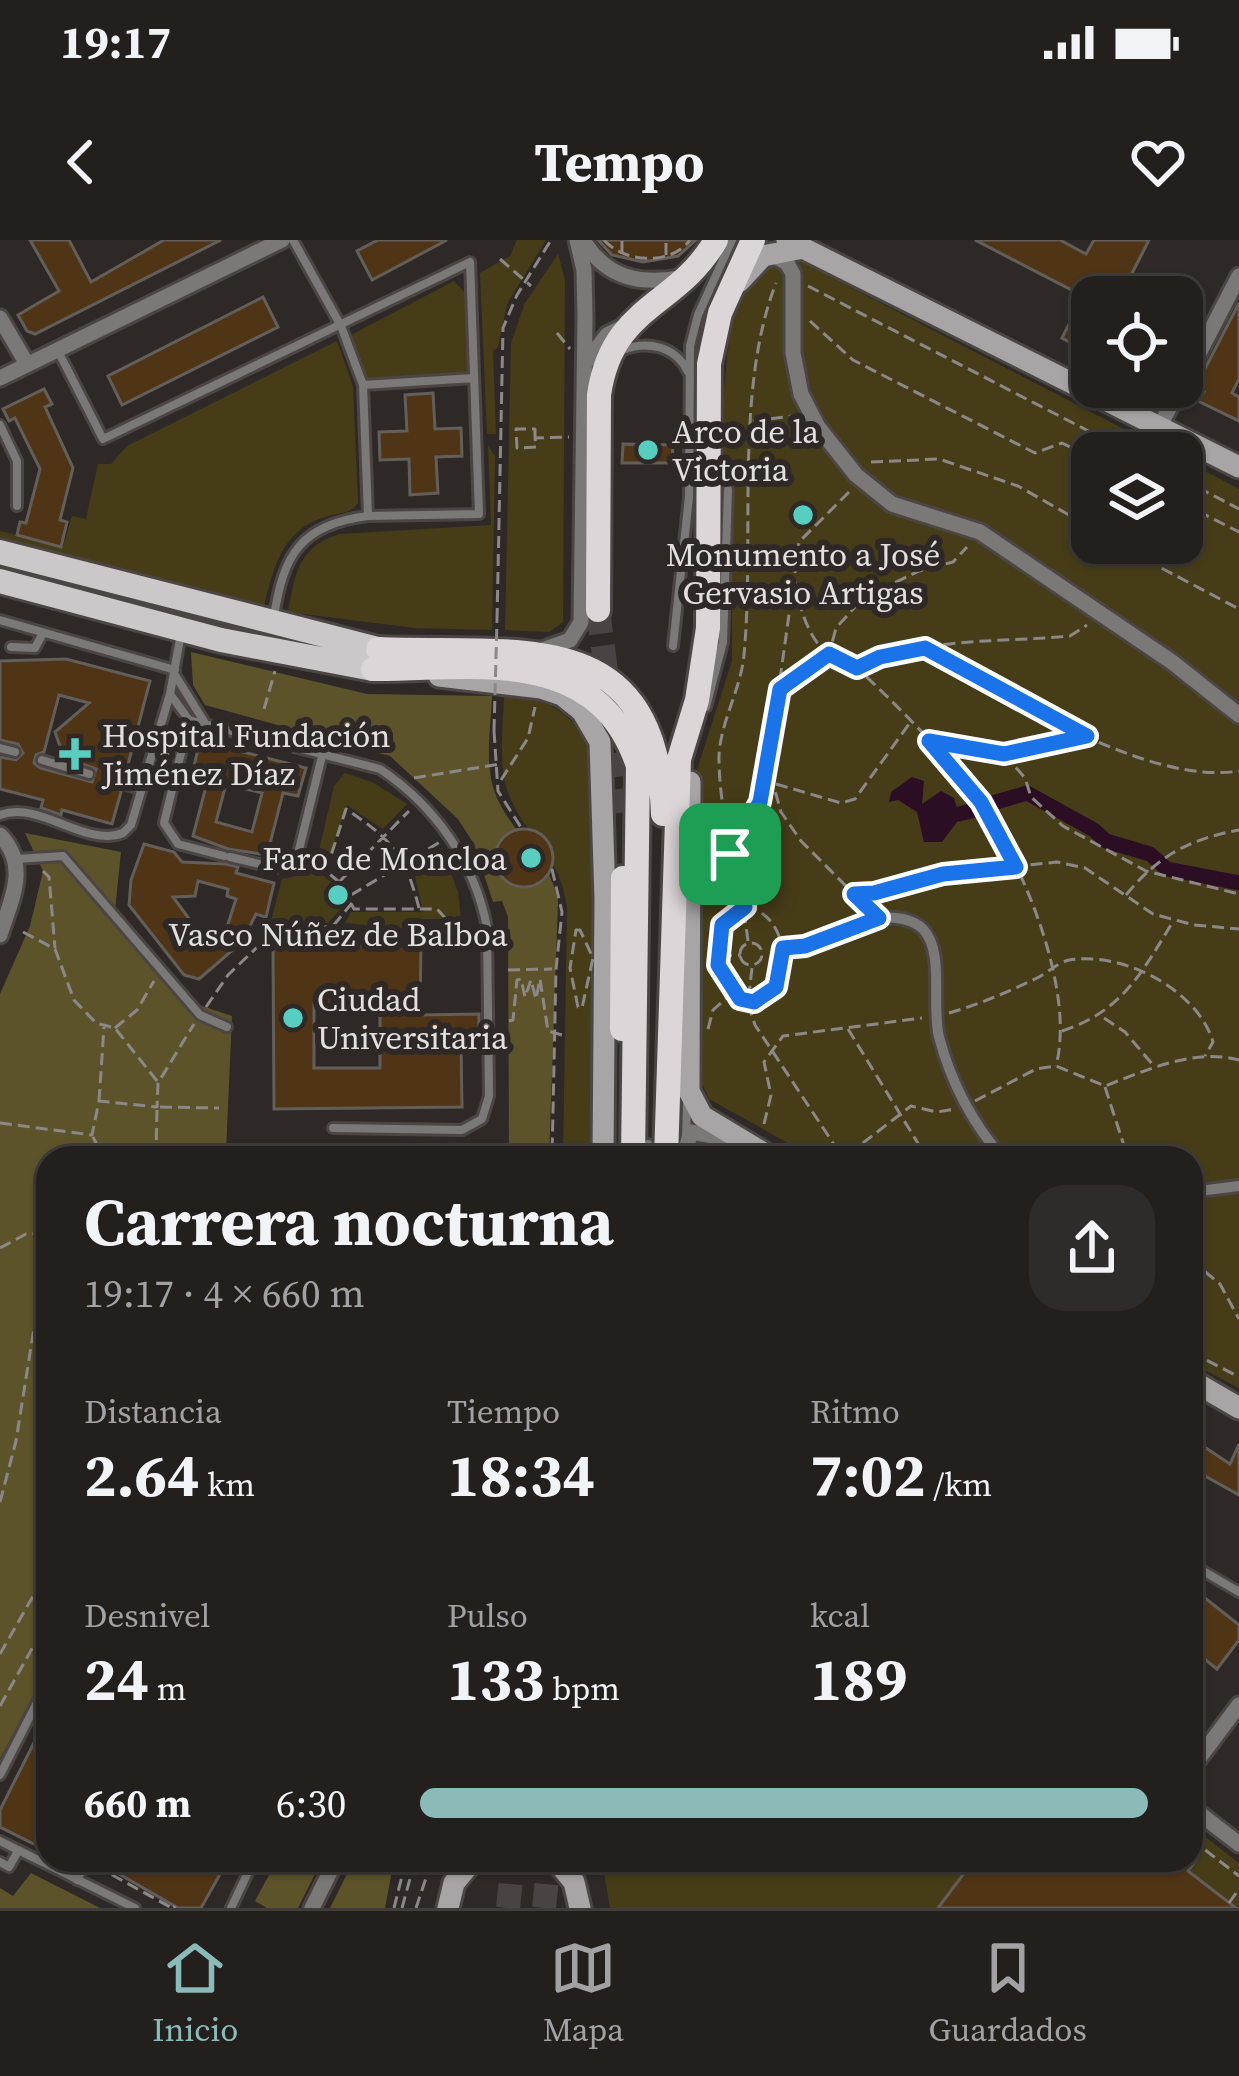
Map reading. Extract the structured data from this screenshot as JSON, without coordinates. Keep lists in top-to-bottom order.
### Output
{
  "places": {
    "other": [
      "Arco de la Victoria",
      "Monumento a José Gervasio Artigas",
      "Faro de Moncloa",
      "Vasco Núñez de Balboa",
      "Ciudad Universitaria"
    ],
    "health": ["Hospital Fundación Jiménez Díaz"]
  },
  "page": {
    "status": "19:17",
    "header": "Tempo",
    "heading": ["Carrera nocturna", "19:17 · 4 × 660 m"],
    "stats": [
      ["Distancia", "2.64 km"],
      ["Tiempo", "18:34"],
      ["Ritmo", "7:02 /km"],
      ["Desnivel", "24 m"],
      ["Pulso", "133 bpm"],
      ["kcal", "189"]
    ],
    "list": [
      {
        "name": "660 m",
        "note": "6:30"
      }
    ],
    "tabs": ["Inicio", "Mapa", "Guardados"]
  }
}
